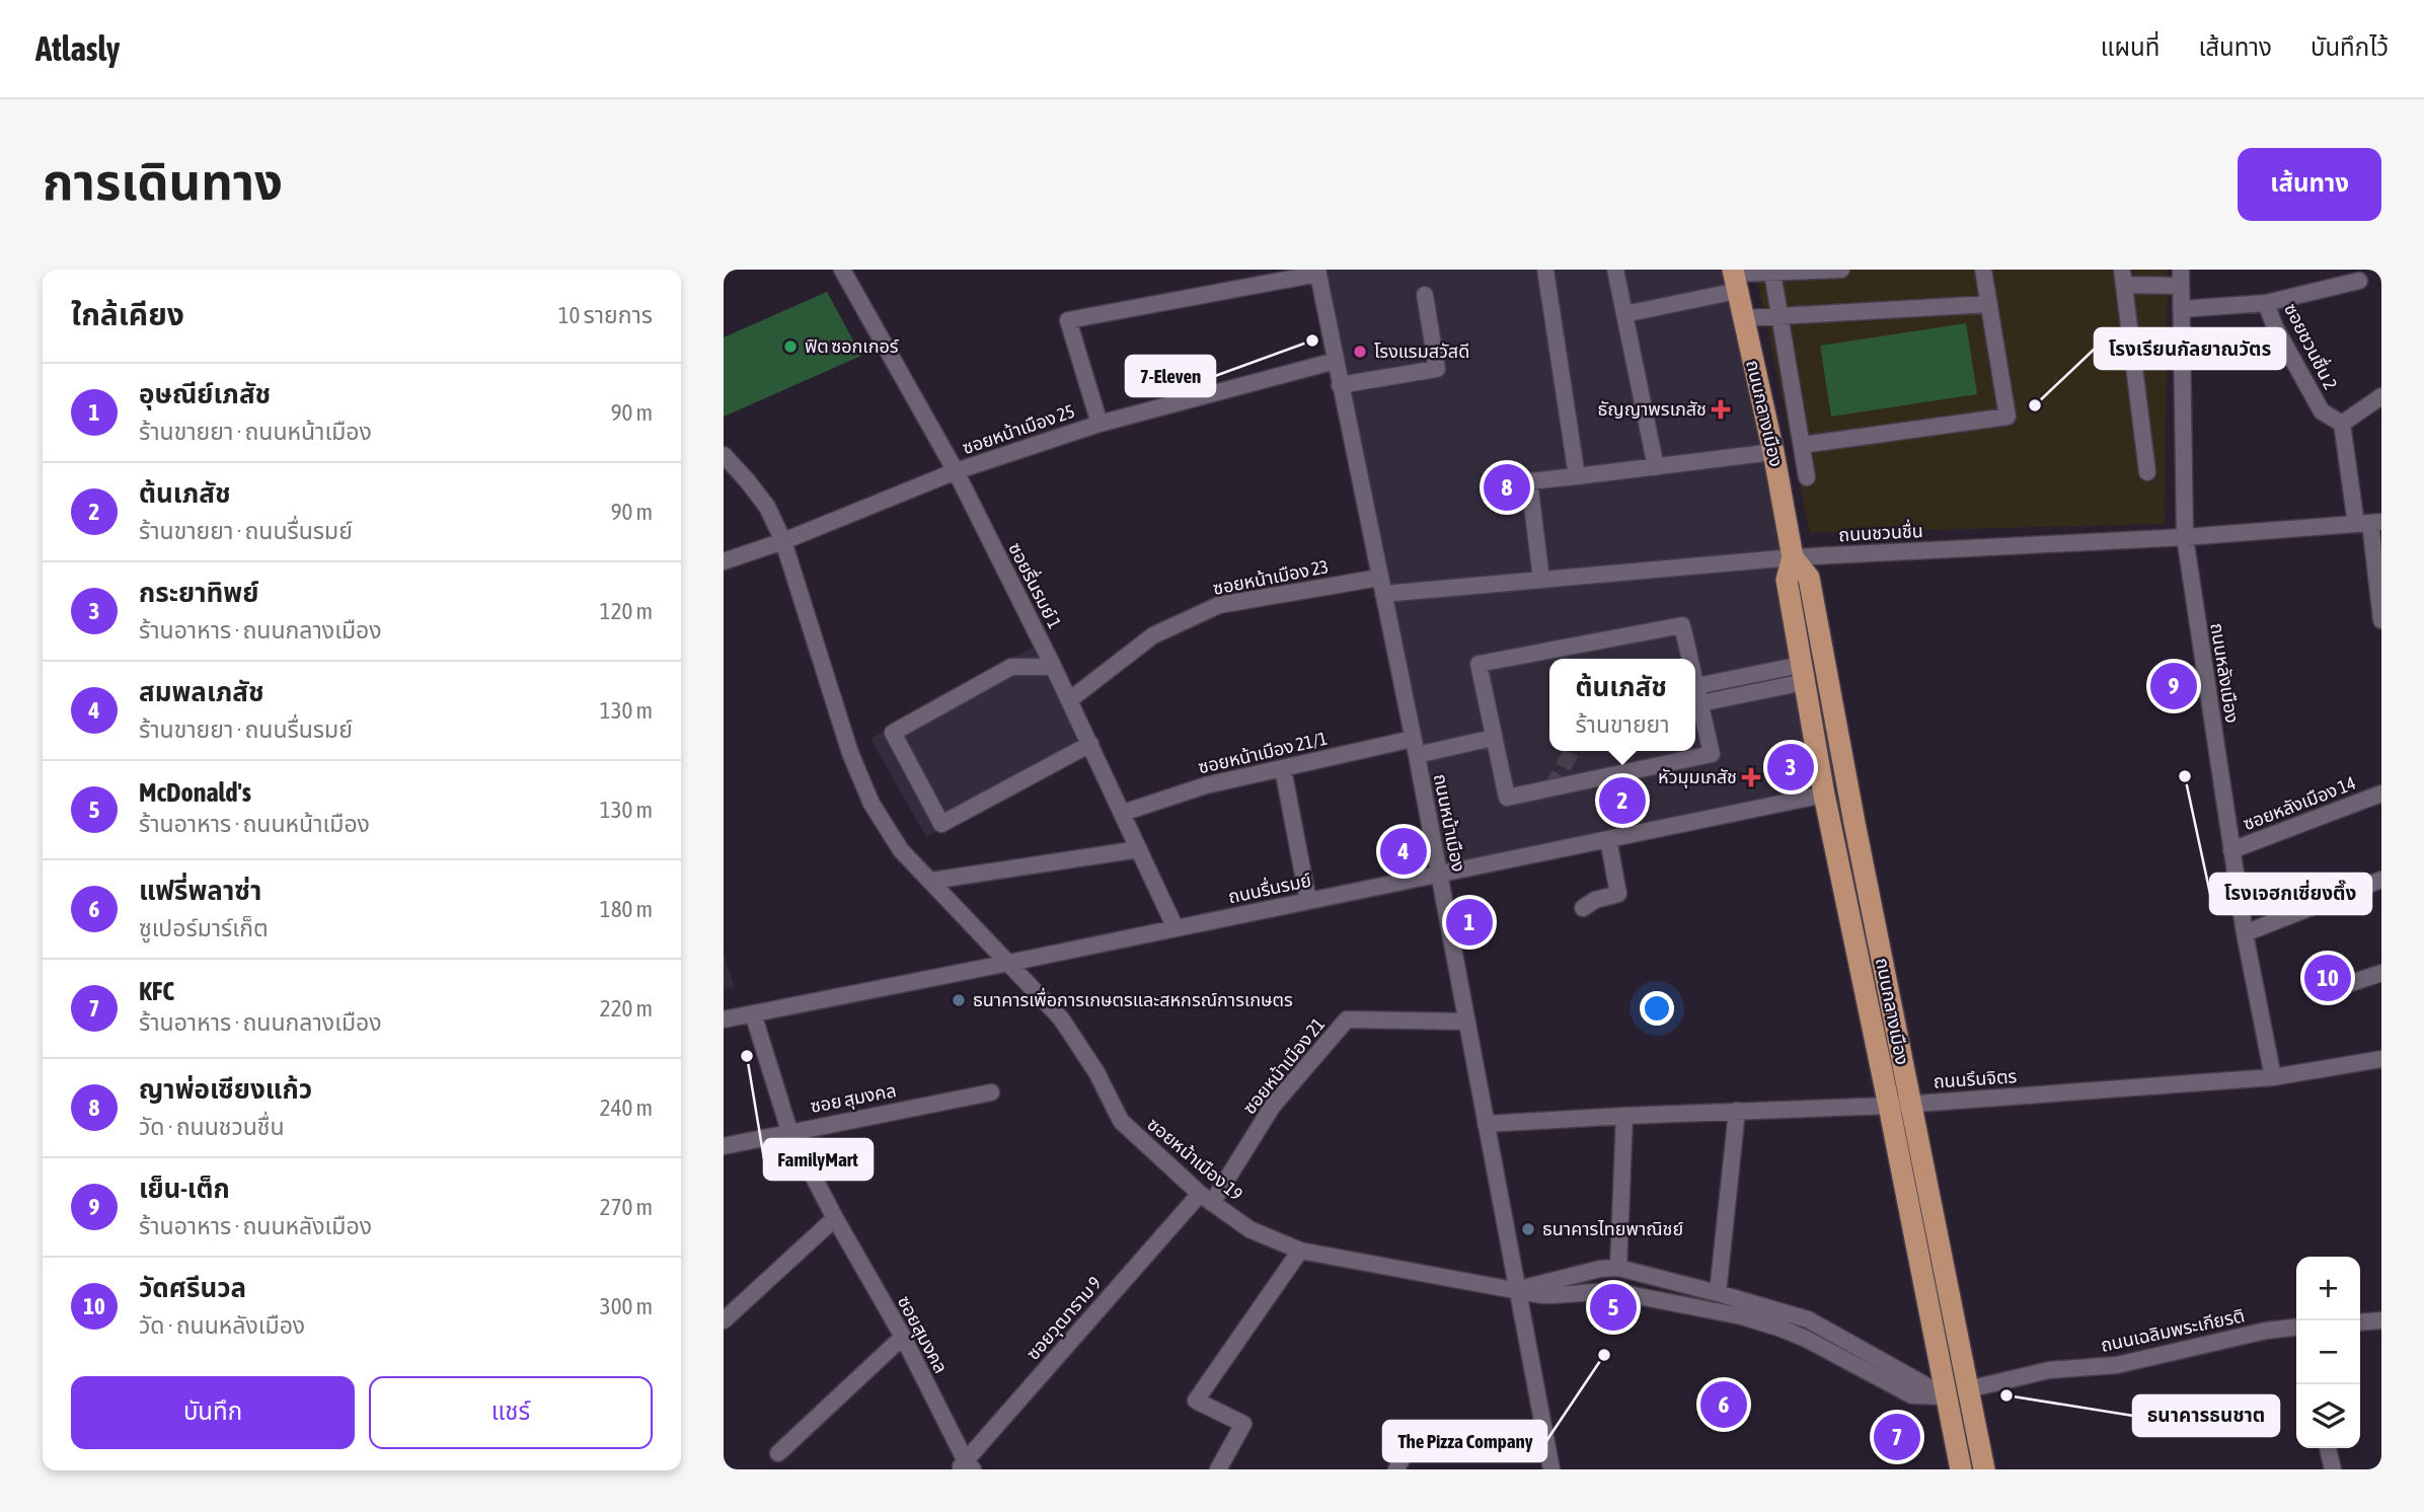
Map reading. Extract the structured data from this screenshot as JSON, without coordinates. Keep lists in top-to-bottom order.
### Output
{
  "streets": {
    "main road": ["ถนนกลางเมือง"],
    "street": [
      "ซอยชวนชื่น 2",
      "ซอยหน้าเมือง 25",
      "ถนนชวนชื่น",
      "ซอยหน้าเมือง 23",
      "ซอยรื่นรมย์ 1",
      "ถนนหลังเมือง",
      "ซอยหน้าเมือง 21/1",
      "ซอยหลังเมือง 14",
      "ถนนหน้าเมือง",
      "ถนนรื่นรมย์",
      "ซอยหน้าเมือง 21",
      "ถนนรึนจิตร",
      "ซอย สุมงคล",
      "ซอยหน้าเมือง 19",
      "ซอยวุฒาราม 9",
      "ถนนเฉลิมพระเกียรติ",
      "ซอยสุมงคล"
    ]
  },
  "crossings": [
    ["ถนนกลางเมือง", "ถนนชวนชื่น"],
    ["ถนนกลางเมือง", "ถนนรื่นรมย์"],
    ["ถนนกลางเมือง", "ถนนรึนจิตร"],
    ["ถนนกลางเมือง", "ซอยหน้าเมือง 19"],
    ["ถนนกลางเมือง", "ถนนเฉลิมพระเกียรติ"],
    ["ซอยหน้าเมือง 25", "ซอยรื่นรมย์ 1"],
    ["ซอยหน้าเมือง 25", "ถนนหน้าเมือง"],
    ["ซอยหน้าเมือง 25", "ซอยหน้าเมือง 19"],
    ["ถนนชวนชื่น", "ซอยหน้าเมือง 23"],
    ["ถนนชวนชื่น", "ถนนหลังเมือง"],
    ["ถนนชวนชื่น", "ถนนหน้าเมือง"],
    ["ซอยหน้าเมือง 23", "ซอยรื่นรมย์ 1"],
    ["ซอยหน้าเมือง 23", "ถนนหน้าเมือง"],
    ["ซอยรื่นรมย์ 1", "ซอยหน้าเมือง 21/1"],
    ["ซอยรื่นรมย์ 1", "ถนนรื่นรมย์"],
    ["ถนนหลังเมือง", "ซอยหลังเมือง 14"],
    ["ถนนหลังเมือง", "ถนนรึนจิตร"],
    ["ซอยหน้าเมือง 21/1", "ถนนหน้าเมือง"],
    ["ถนนหน้าเมือง", "ถนนรื่นรมย์"],
    ["ถนนหน้าเมือง", "ซอยหน้าเมือง 21"],
    ["ถนนหน้าเมือง", "ถนนรึนจิตร"],
    ["ถนนหน้าเมือง", "ซอยหน้าเมือง 19"],
    ["ถนนรื่นรมย์", "ซอยหน้าเมือง 19"],
    ["ถนนรื่นรมย์", "ซอยสุมงคล"],
    ["ซอยหน้าเมือง 21", "ซอยหน้าเมือง 19"],
    ["ซอยหน้าเมือง 21", "ซอยวุฒาราม 9"],
    ["ซอย สุมงคล", "ซอยสุมงคล"],
    ["ซอยหน้าเมือง 19", "ซอยวุฒาราม 9"],
    ["ซอยวุฒาราม 9", "ซอยสุมงคล"]
  ],
  "places": {
    "other": [
      "7-Eleven",
      "ฟิต ซอกเกอร์",
      "โรงแรมสวัสดี",
      "โรงเรียนกัลยาณวัตร",
      "โรงเจฮกเซี่ยงตึ๊ง",
      "ธนาคารเพื่อการเกษตรและสหกรณ์การเกษตร",
      "FamilyMart",
      "ธนาคารไทยพาณิชย์",
      "The Pizza Company",
      "ธนาคารธนชาต"
    ],
    "health": ["ธัญญาพรเภสัช", "หัวมุมเภสัช"]
  },
  "page": {
    "header": "Atlasly",
    "nav": ["แผนที่", "เส้นทาง", "บันทึกไว้"],
    "title": "การเดินทาง",
    "buttons": [
      "เส้นทาง",
      ["บันทึก", "แชร์"]
    ],
    "heading": ["ใกล้เคียง", "10 รายการ"],
    "list": [
      {
        "mark": "1",
        "name": "อุษณีย์เภสัช",
        "note": "ร้านขายยา · ถนนหน้าเมือง",
        "value": "90 m"
      },
      {
        "mark": "2",
        "name": "ต้นเภสัช",
        "note": "ร้านขายยา · ถนนรื่นรมย์",
        "value": "90 m"
      },
      {
        "mark": "3",
        "name": "กระยาทิพย์",
        "note": "ร้านอาหาร · ถนนกลางเมือง",
        "value": "120 m"
      },
      {
        "mark": "4",
        "name": "สมพลเภสัช",
        "note": "ร้านขายยา · ถนนรื่นรมย์",
        "value": "130 m"
      },
      {
        "mark": "5",
        "name": "McDonald's",
        "note": "ร้านอาหาร · ถนนหน้าเมือง",
        "value": "130 m"
      },
      {
        "mark": "6",
        "name": "แฟรี่พลาซ่า",
        "note": "ซูเปอร์มาร์เก็ต",
        "value": "180 m"
      },
      {
        "mark": "7",
        "name": "KFC",
        "note": "ร้านอาหาร · ถนนกลางเมือง",
        "value": "220 m"
      },
      {
        "mark": "8",
        "name": "ญาพ่อเซียงแก้ว",
        "note": "วัด · ถนนชวนชื่น",
        "value": "240 m"
      },
      {
        "mark": "9",
        "name": "เย็น-เต็ก",
        "note": "ร้านอาหาร · ถนนหลังเมือง",
        "value": "270 m"
      },
      {
        "mark": "10",
        "name": "วัดศรีนวล",
        "note": "วัด · ถนนหลังเมือง",
        "value": "300 m"
      }
    ],
    "pins": [
      "8",
      "9",
      "3",
      "2",
      "4",
      "1",
      "10",
      "5",
      "6",
      "7"
    ],
    "popup": ["ต้นเภสัช", "ร้านขายยา"],
    "map_buttons": ["+", "−"]
  }
}
